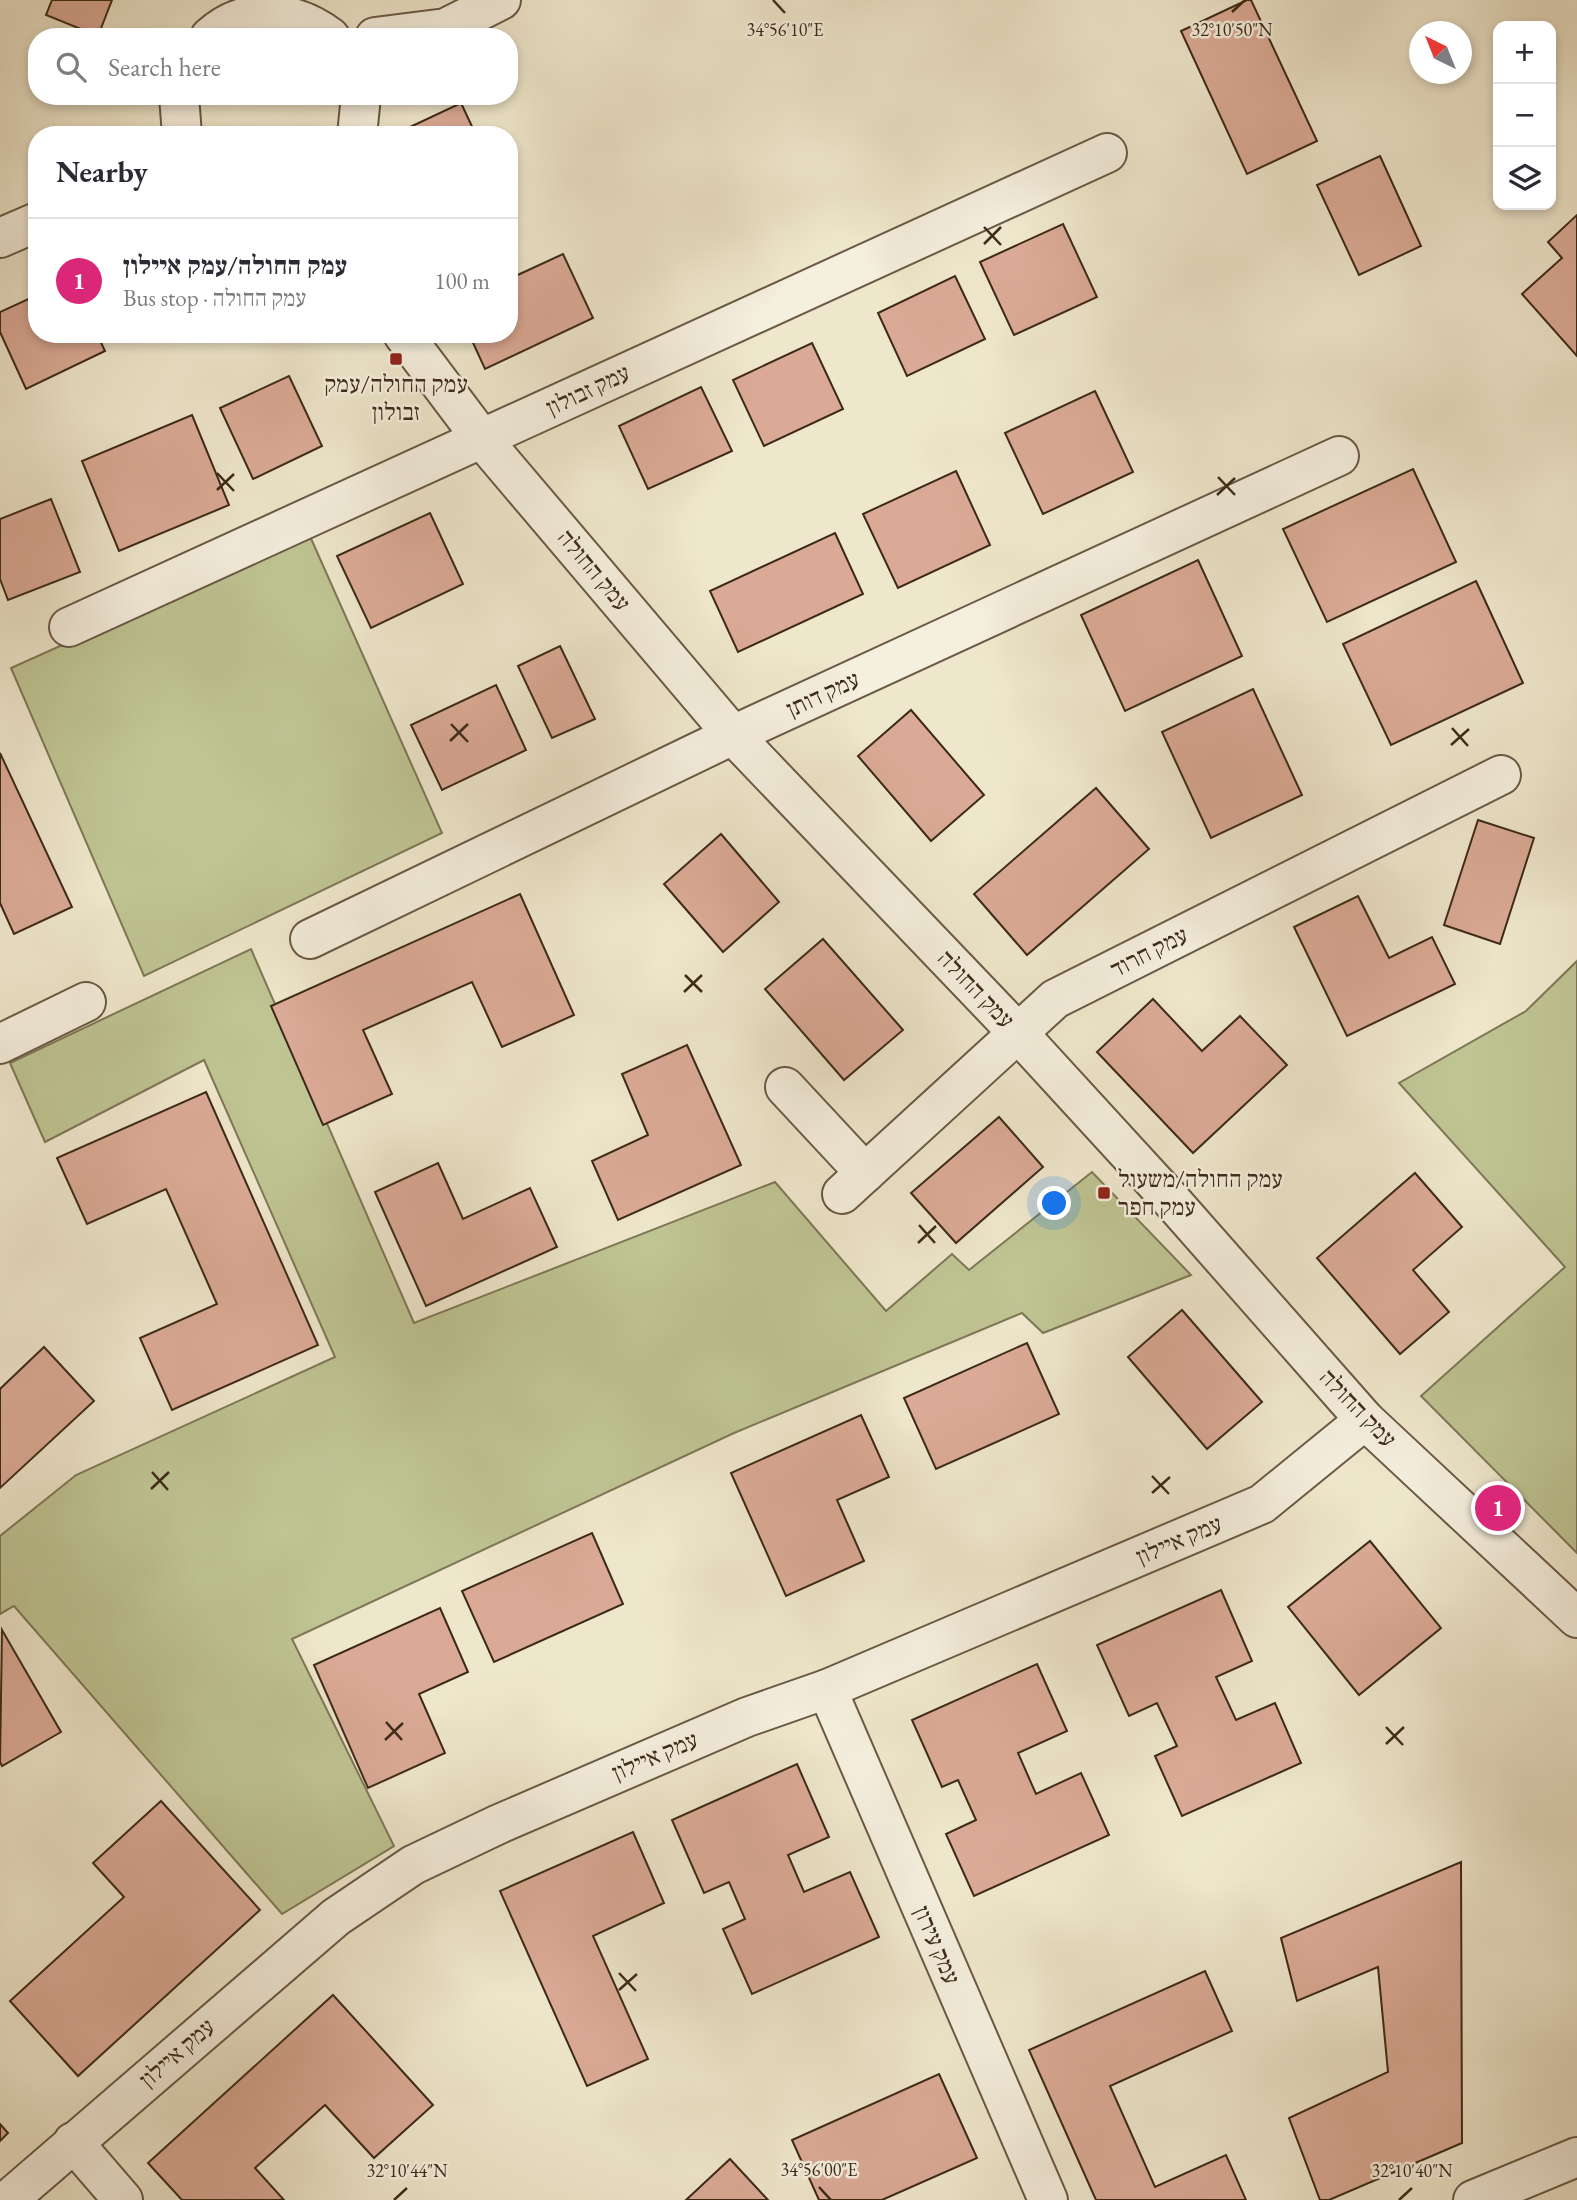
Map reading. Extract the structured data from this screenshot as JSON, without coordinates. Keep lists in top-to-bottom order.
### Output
{
  "streets": {
    "street": [
      "עמק זבולון",
      "עמק החולה",
      "עמק דותן",
      "עמק חרוד",
      "עמק איילון",
      "עמק עירון"
    ]
  },
  "crossings": [
    ["עמק זבולון", "עמק החולה"],
    ["עמק החולה", "עמק דותן"],
    ["עמק החולה", "עמק חרוד"],
    ["עמק החולה", "עמק איילון"],
    ["עמק איילון", "עמק עירון"]
  ],
  "places": {
    "transit": ["עמק החולה/עמק זבולון", "עמק החולה/משעול עמק חפר"]
  },
  "north": "top left",
  "page": {
    "map_buttons": ["+", "−"],
    "search": "Search here",
    "heading": "Nearby",
    "list": [
      {
        "mark": "1",
        "name": "עמק החולה/עמק איילון",
        "note": "Bus stop · עמק החולה",
        "value": "100 m"
      }
    ],
    "pins": "1"
  },
  "coordinates": [
    "32°10'50\"N",
    "34°56'10\"E",
    "34°56'00\"E",
    "32°10'44\"N",
    "32°10'40\"N"
  ]
}
